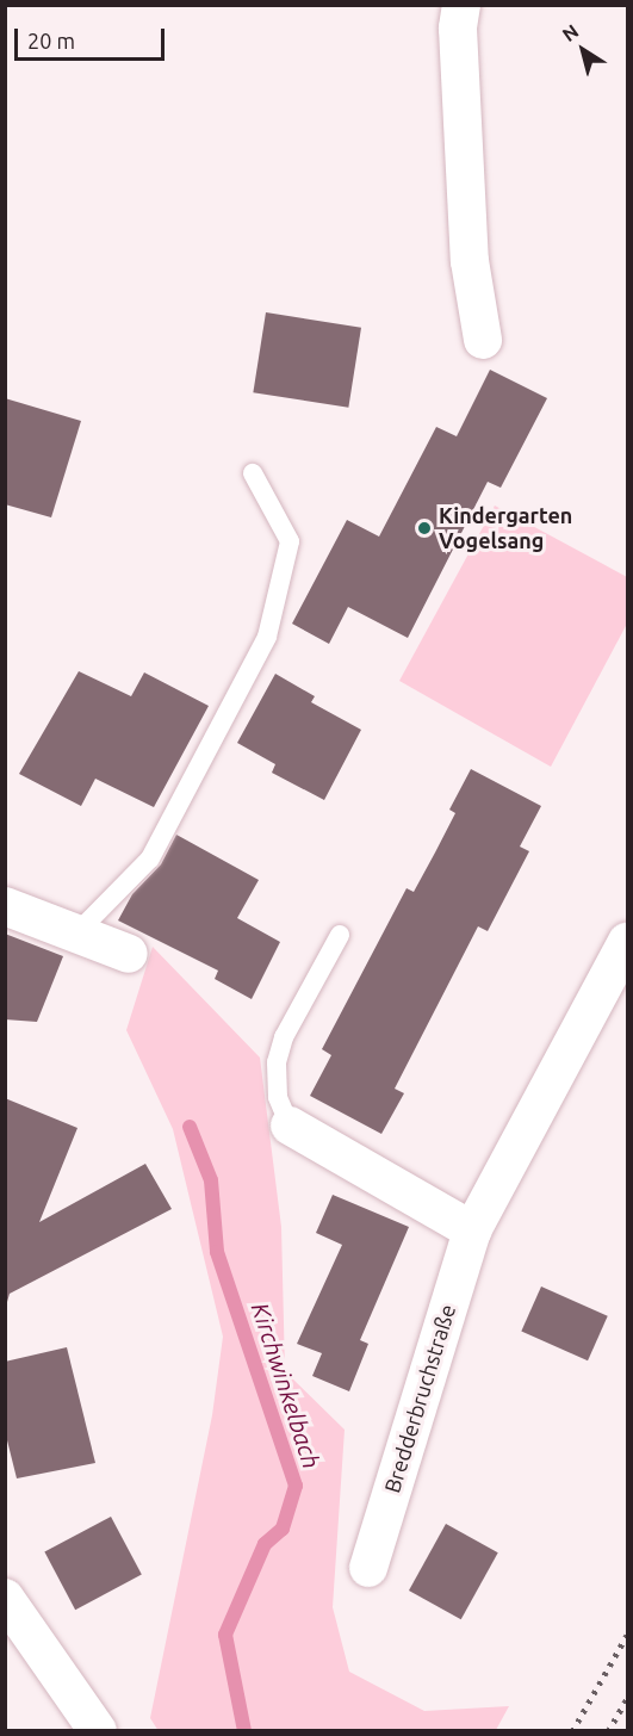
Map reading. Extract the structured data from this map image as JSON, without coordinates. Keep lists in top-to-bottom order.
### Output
{
  "streets": {
    "street": ["Bredderbruchstraße"]
  },
  "water": ["Kirchwinkelbach"],
  "places": ["Kindergarten Vogelsang"],
  "scale_bar": "20 m",
  "north": "top left"
}
